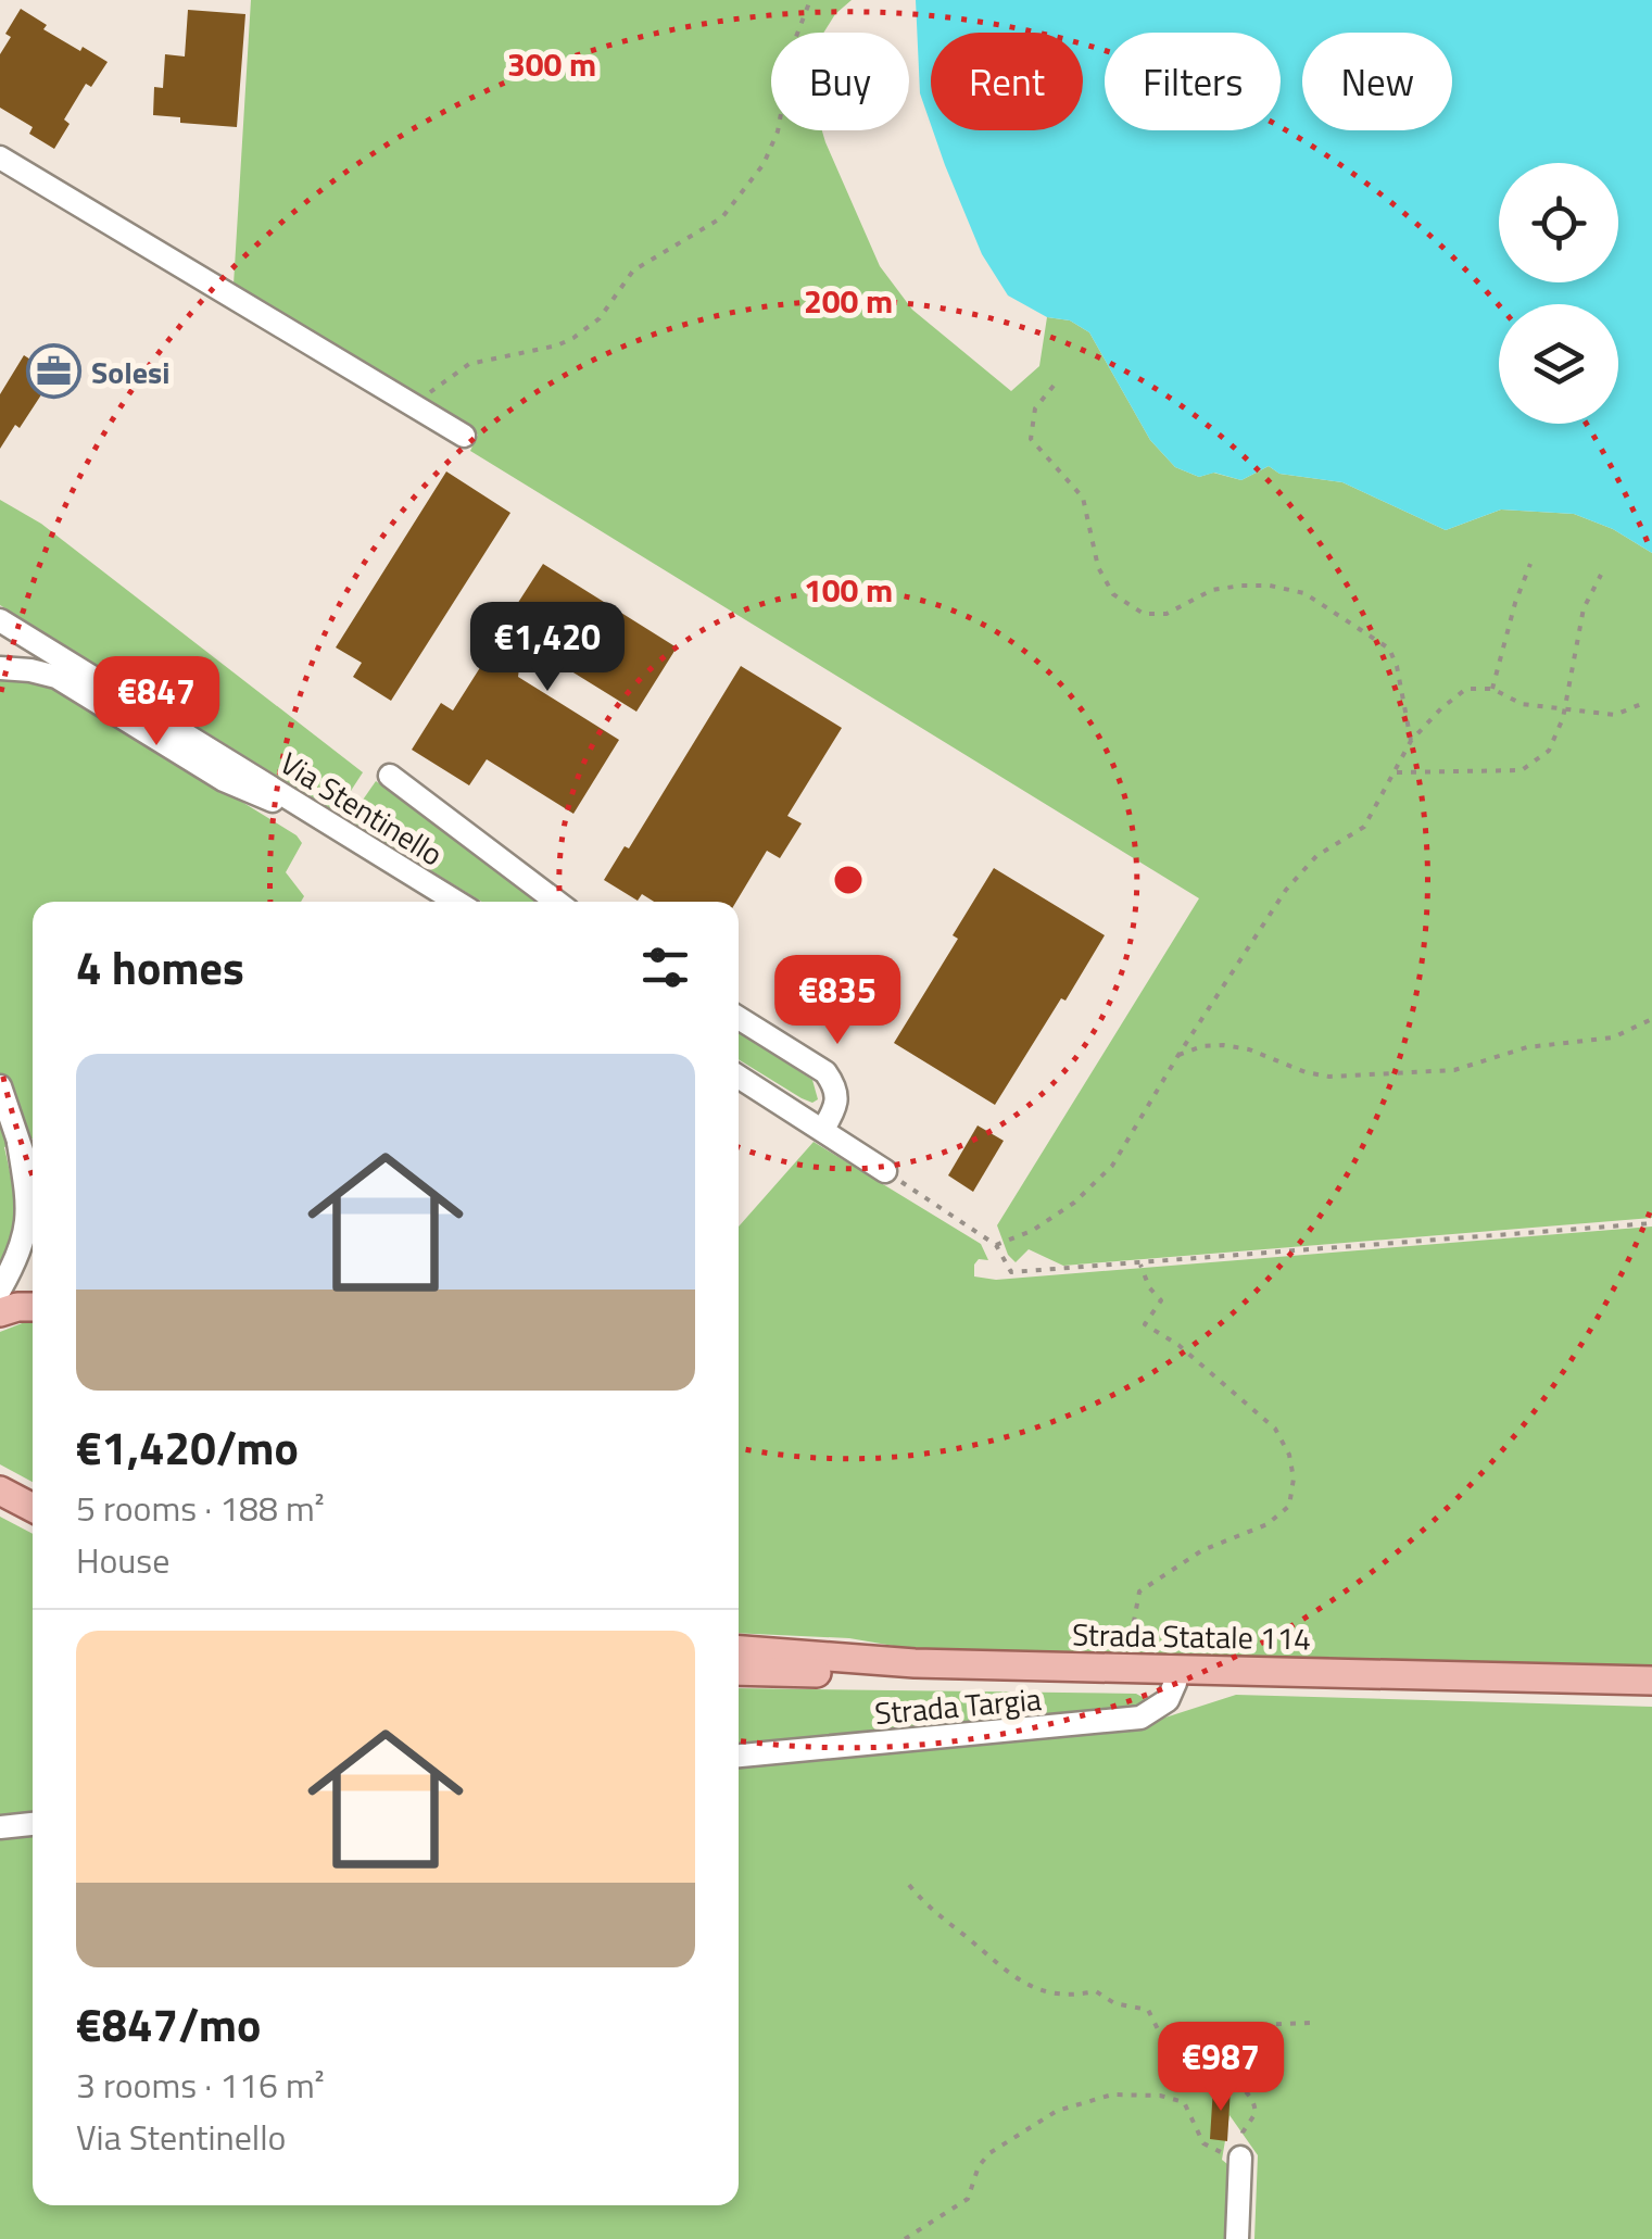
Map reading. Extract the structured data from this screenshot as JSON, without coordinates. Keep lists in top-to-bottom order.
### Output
{
  "streets": {
    "main road": ["Strada Statale 114"],
    "street": ["Via Stentinello", "Strada Targia"]
  },
  "crossings": [
    ["Strada Statale 114", "Strada Targia"]
  ],
  "places": {
    "office": ["Solesi"]
  },
  "page": {
    "chip": [
      "Buy",
      "Rent",
      "Filters",
      "New"
    ],
    "price": [
      "€1,420",
      "€847",
      "€835",
      "€987"
    ],
    "heading": "4 homes",
    "list": [
      {
        "name": "€1,420/mo",
        "note": "5 rooms · 188 m² · House"
      },
      {
        "name": "€847/mo",
        "note": "3 rooms · 116 m² · Via Stentinello"
      }
    ]
  },
  "rings": ["300 m", "200 m", "100 m"]
}
